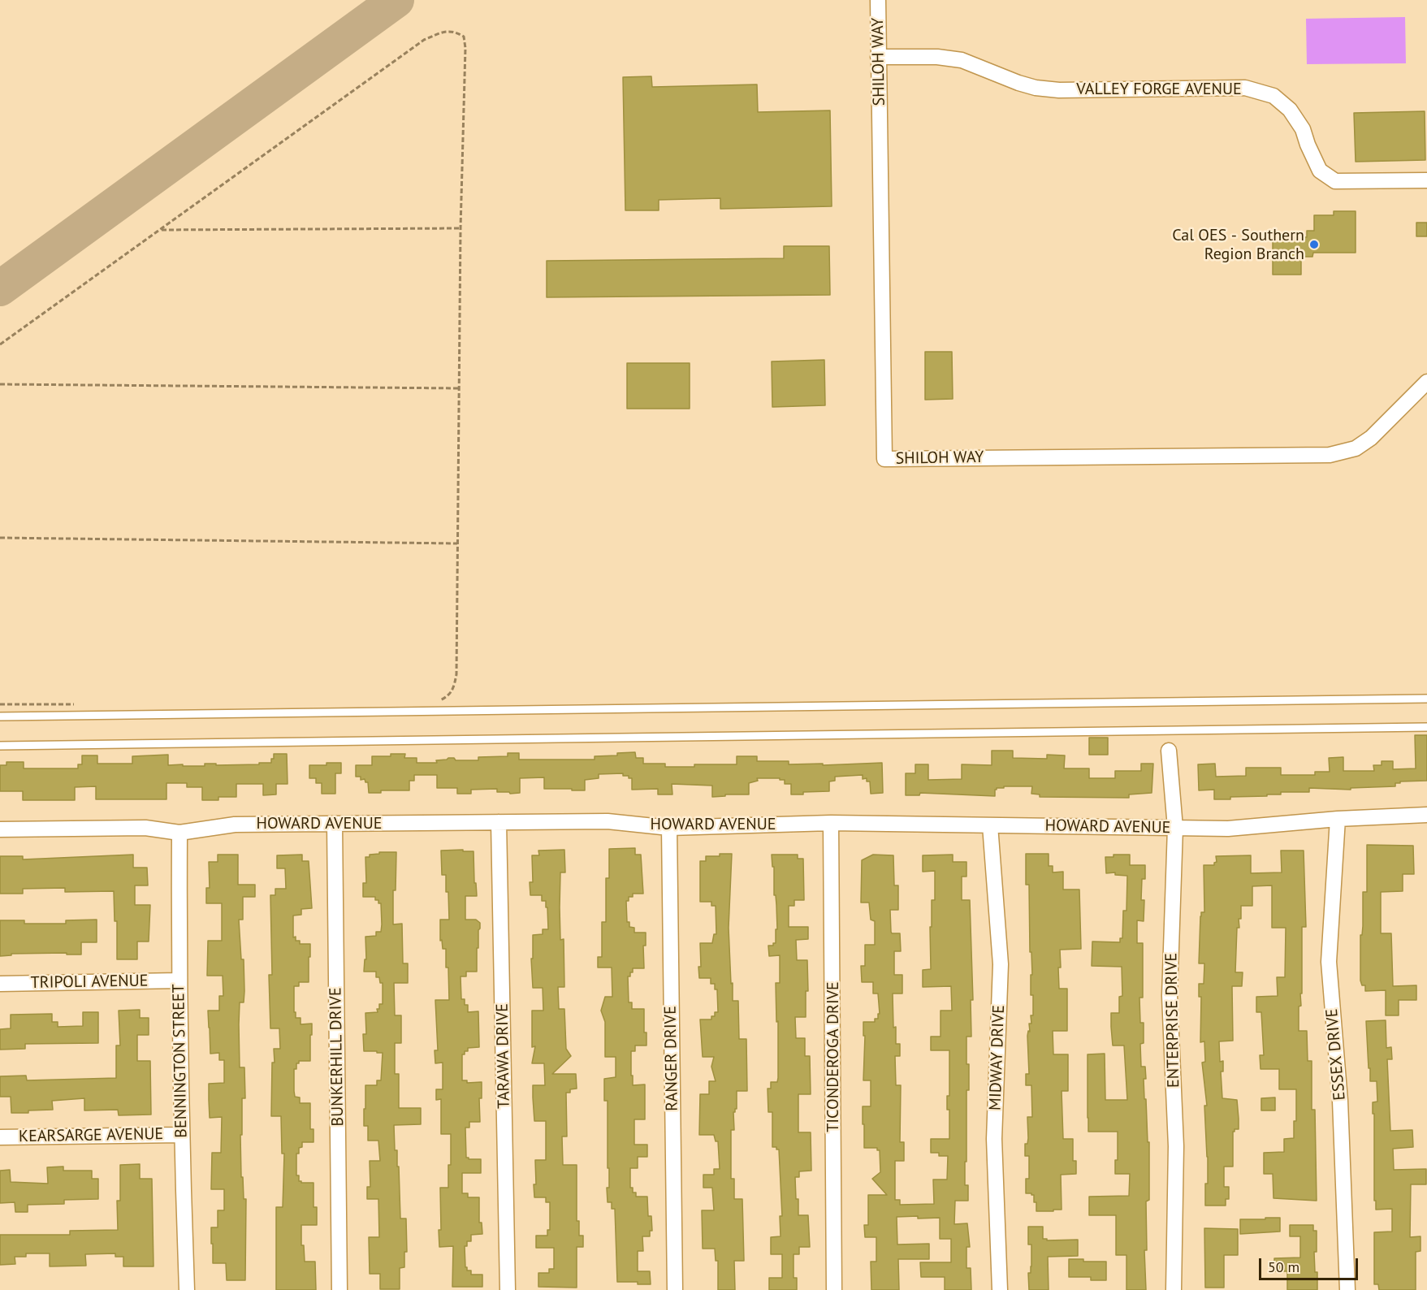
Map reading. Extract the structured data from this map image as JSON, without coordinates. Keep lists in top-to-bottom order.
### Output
{
  "streets": {
    "street": [
      "SHILOH WAY",
      "VALLEY FORGE AVENUE",
      "HOWARD AVENUE",
      "TRIPOLI AVENUE",
      "ENTERPRISE DRIVE",
      "ESSEX DRIVE",
      "TARAWA DRIVE",
      "BUNKERHILL DRIVE",
      "TICONDEROGA DRIVE",
      "MIDWAY DRIVE",
      "RANGER DRIVE",
      "BENNINGTON STREET",
      "KEARSARGE AVENUE"
    ]
  },
  "crossings": [
    ["SHILOH WAY", "VALLEY FORGE AVENUE"],
    ["HOWARD AVENUE", "ENTERPRISE DRIVE"],
    ["HOWARD AVENUE", "ESSEX DRIVE"],
    ["HOWARD AVENUE", "TARAWA DRIVE"],
    ["HOWARD AVENUE", "BUNKERHILL DRIVE"],
    ["HOWARD AVENUE", "TICONDEROGA DRIVE"],
    ["HOWARD AVENUE", "MIDWAY DRIVE"],
    ["HOWARD AVENUE", "RANGER DRIVE"],
    ["HOWARD AVENUE", "BENNINGTON STREET"],
    ["TRIPOLI AVENUE", "BENNINGTON STREET"],
    ["BENNINGTON STREET", "KEARSARGE AVENUE"]
  ],
  "places": ["Cal OES - Southern Region Branch"],
  "scale_bar": "50 m"
}
